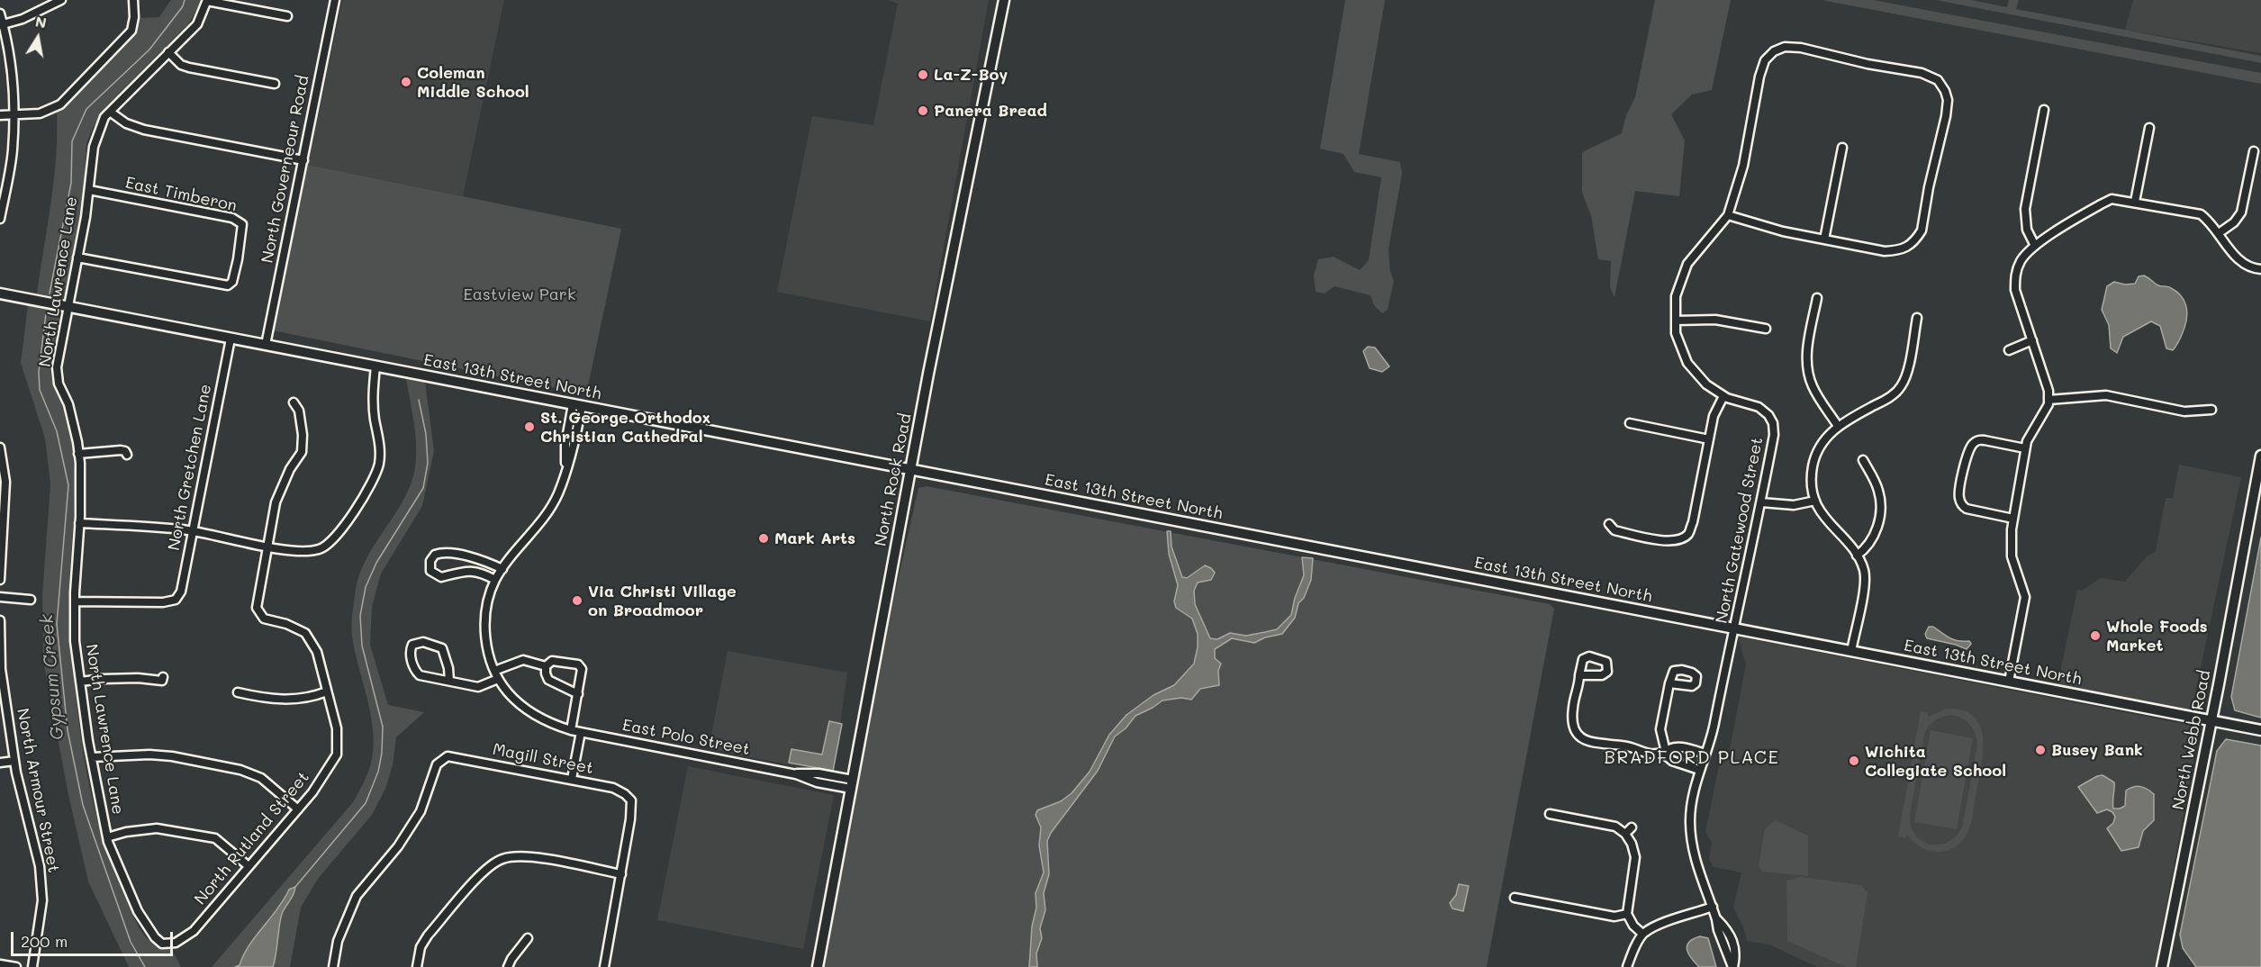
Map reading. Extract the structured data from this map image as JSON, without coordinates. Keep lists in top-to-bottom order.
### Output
{
  "streets": {
    "main road": ["East 13th Street North", "North Rock Road", "North Webb Road"],
    "street": [
      "North Governeour Road",
      "East Timberon",
      "North Lawrence Lane",
      "North Gretchen Lane",
      "North Gatewood Street",
      "East Polo Street",
      "Magill Street",
      "North Armour Street",
      "North Rutland Street"
    ]
  },
  "crossings": [
    ["North Governeour Road", "East 13th Street North"],
    ["East Timberon", "North Lawrence Lane"],
    ["North Lawrence Lane", "East 13th Street North"],
    ["North Lawrence Lane", "North Gretchen Lane"],
    ["North Lawrence Lane", "North Rutland Street"],
    ["East 13th Street North", "North Gretchen Lane"],
    ["East 13th Street North", "North Rock Road"],
    ["East 13th Street North", "North Gatewood Street"],
    ["East 13th Street North", "East Polo Street"],
    ["East 13th Street North", "North Webb Road"],
    ["North Rock Road", "East Polo Street"]
  ],
  "districts": ["BRADFORD PLACE"],
  "water": ["Gypsum Creek"],
  "parks": ["Eastview Park"],
  "places": [
    "La-Z-Boy",
    "Coleman Middle School",
    "Panera Bread",
    "St. George Orthodox Christian Cathedral",
    "Mark Arts",
    "Via Christi Village on Broadmoor",
    "Whole Foods Market",
    "Busey Bank",
    "Wichita Collegiate School"
  ],
  "scale_bar": "200 m",
  "north": "top"
}
